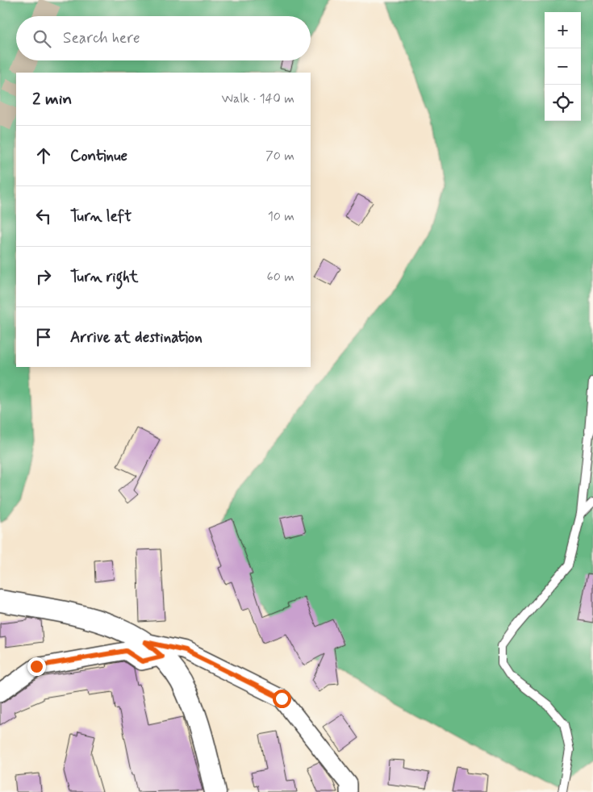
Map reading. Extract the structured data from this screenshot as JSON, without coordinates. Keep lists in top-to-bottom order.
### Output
{
  "page": {
    "map_buttons": ["+", "−"],
    "search": "Search here",
    "heading": ["2 min", "Walk · 140 m"],
    "list": [
      ["Continue", "70 m"],
      ["Turn left", "10 m"],
      ["Turn right", "60 m"],
      "Arrive at destination"
    ]
  }
}
